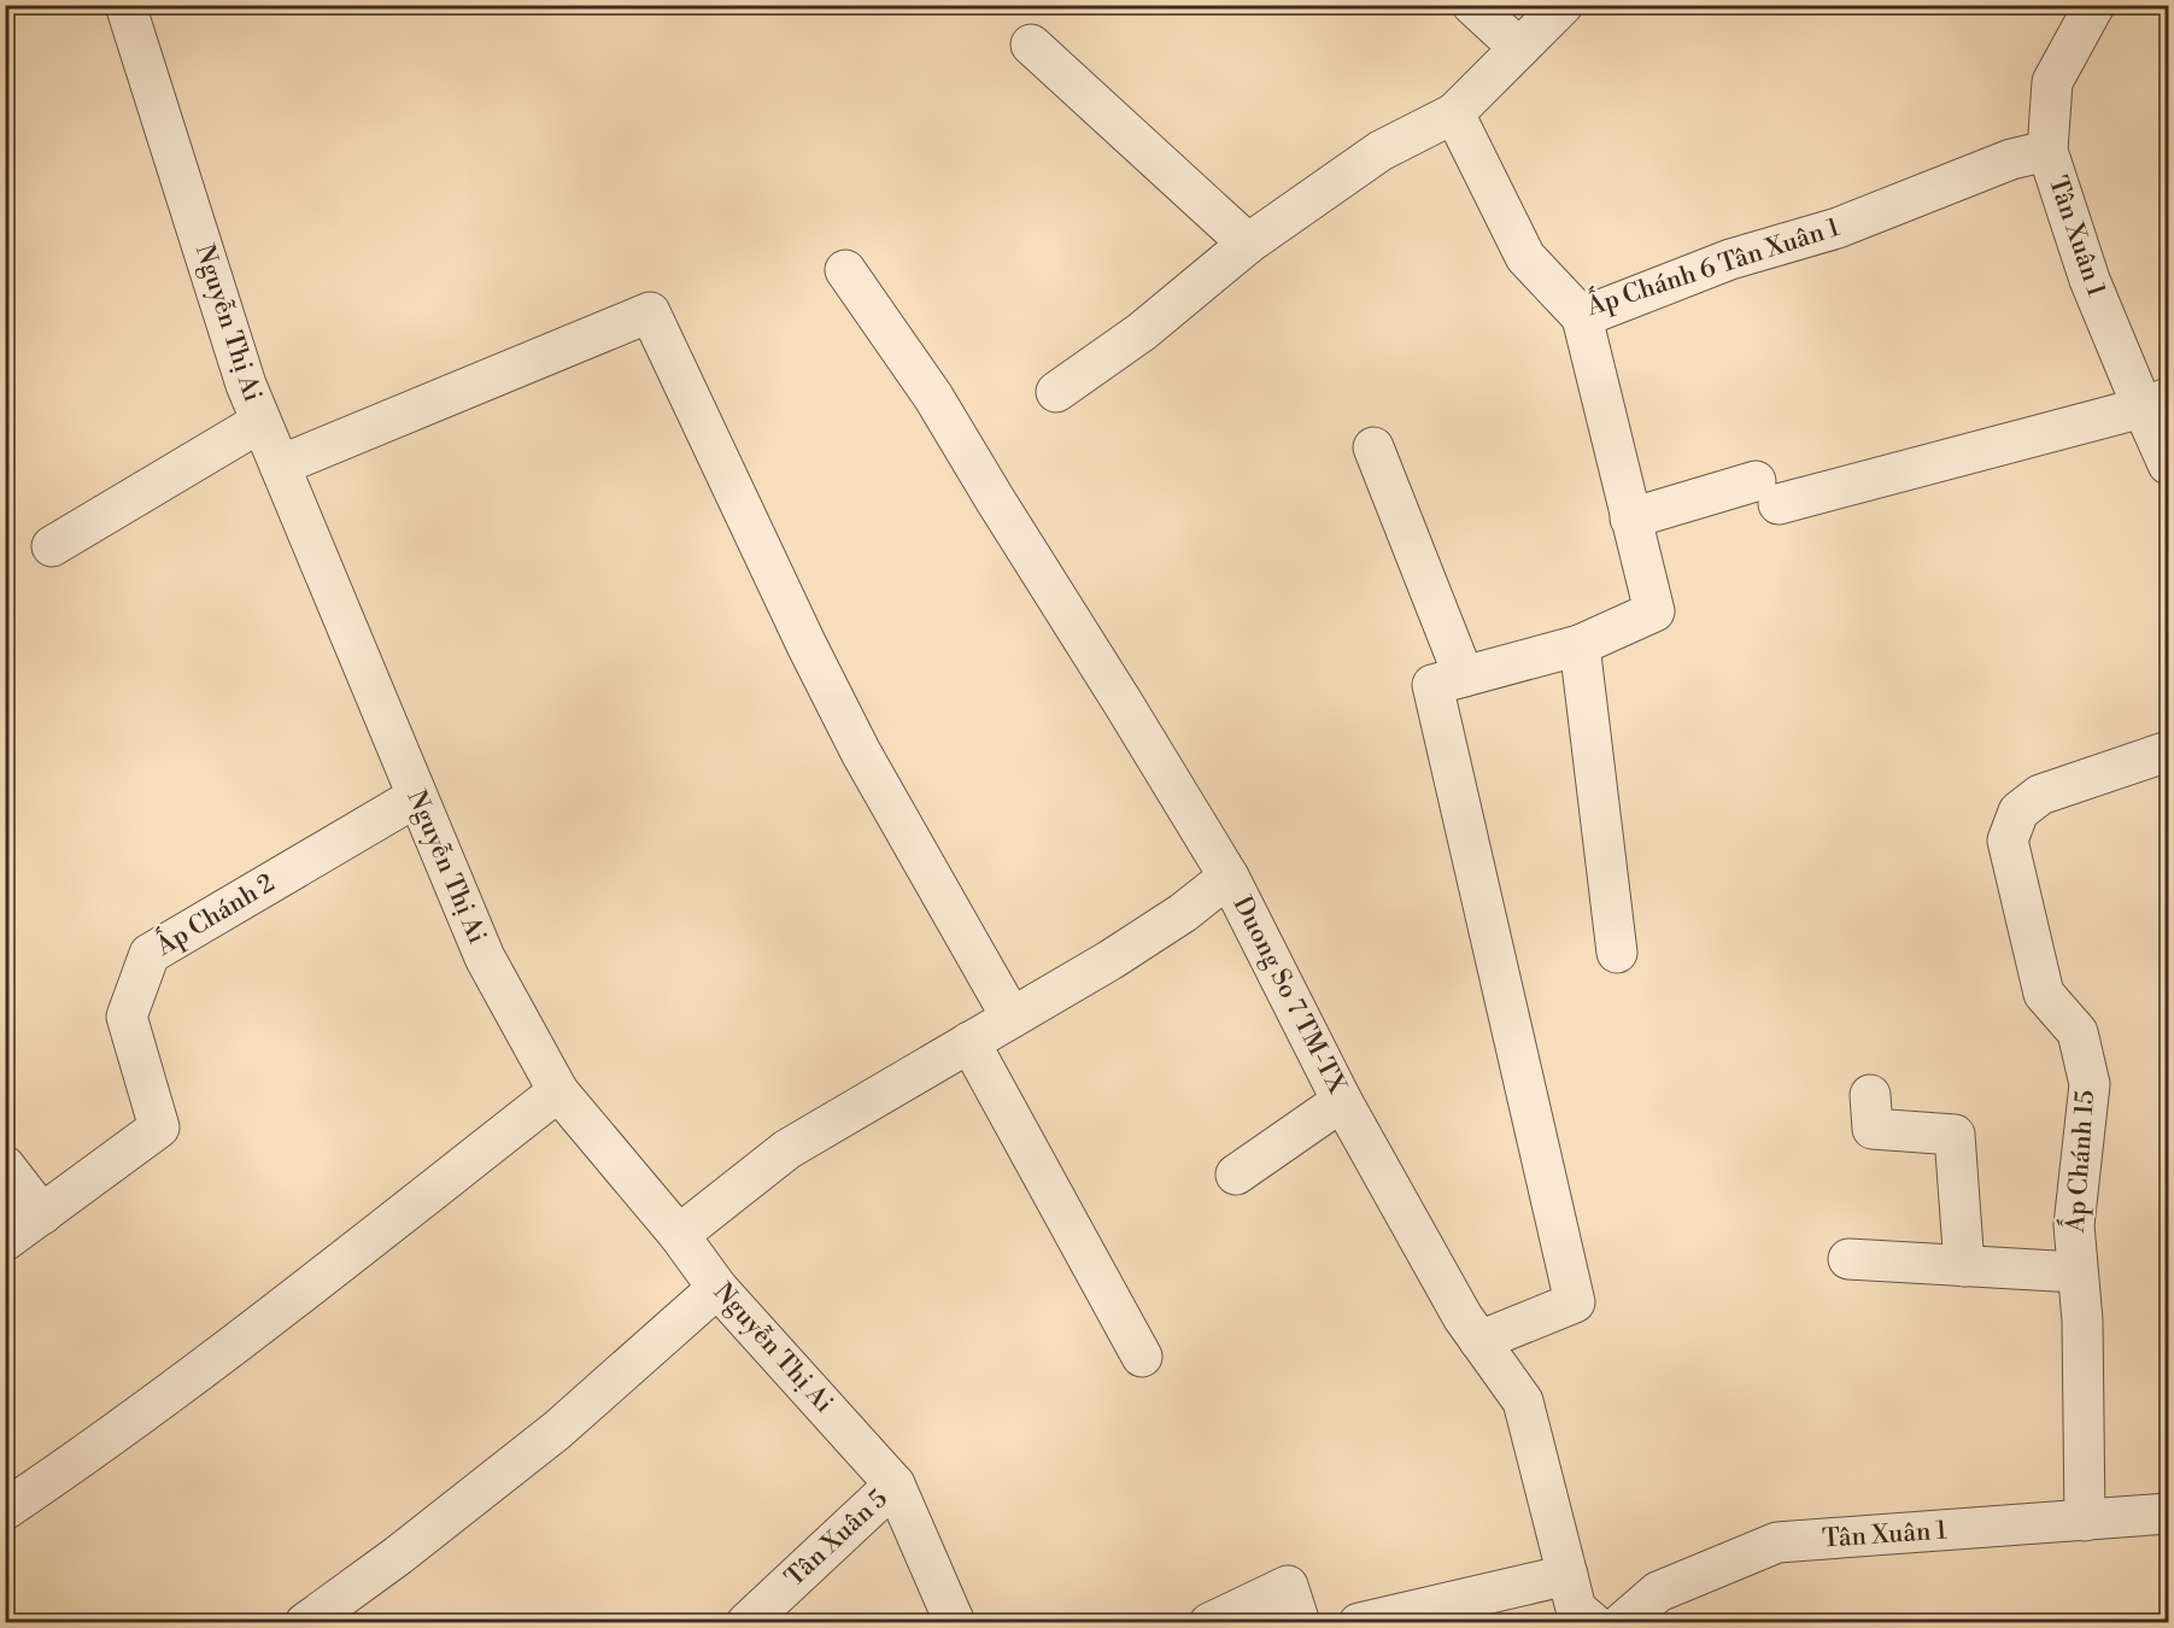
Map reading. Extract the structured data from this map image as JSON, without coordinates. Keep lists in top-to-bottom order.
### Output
{
  "streets": {
    "street": [
      "Tân Xuân 1",
      "Ấp Chánh 6 Tân Xuân 1",
      "Nguyễn Thị Ai",
      "Ấp Chánh 2",
      "Duong So 7 TM-TX",
      "Ấp Chánh 15",
      "Tân Xuân 5"
    ]
  },
  "crossings": [
    ["Tân Xuân 1", "Ấp Chánh 6 Tân Xuân 1"],
    ["Tân Xuân 1", "Ấp Chánh 15"],
    ["Nguyễn Thị Ai", "Ấp Chánh 2"],
    ["Nguyễn Thị Ai", "Duong So 7 TM-TX"],
    ["Nguyễn Thị Ai", "Tân Xuân 5"]
  ]
}
